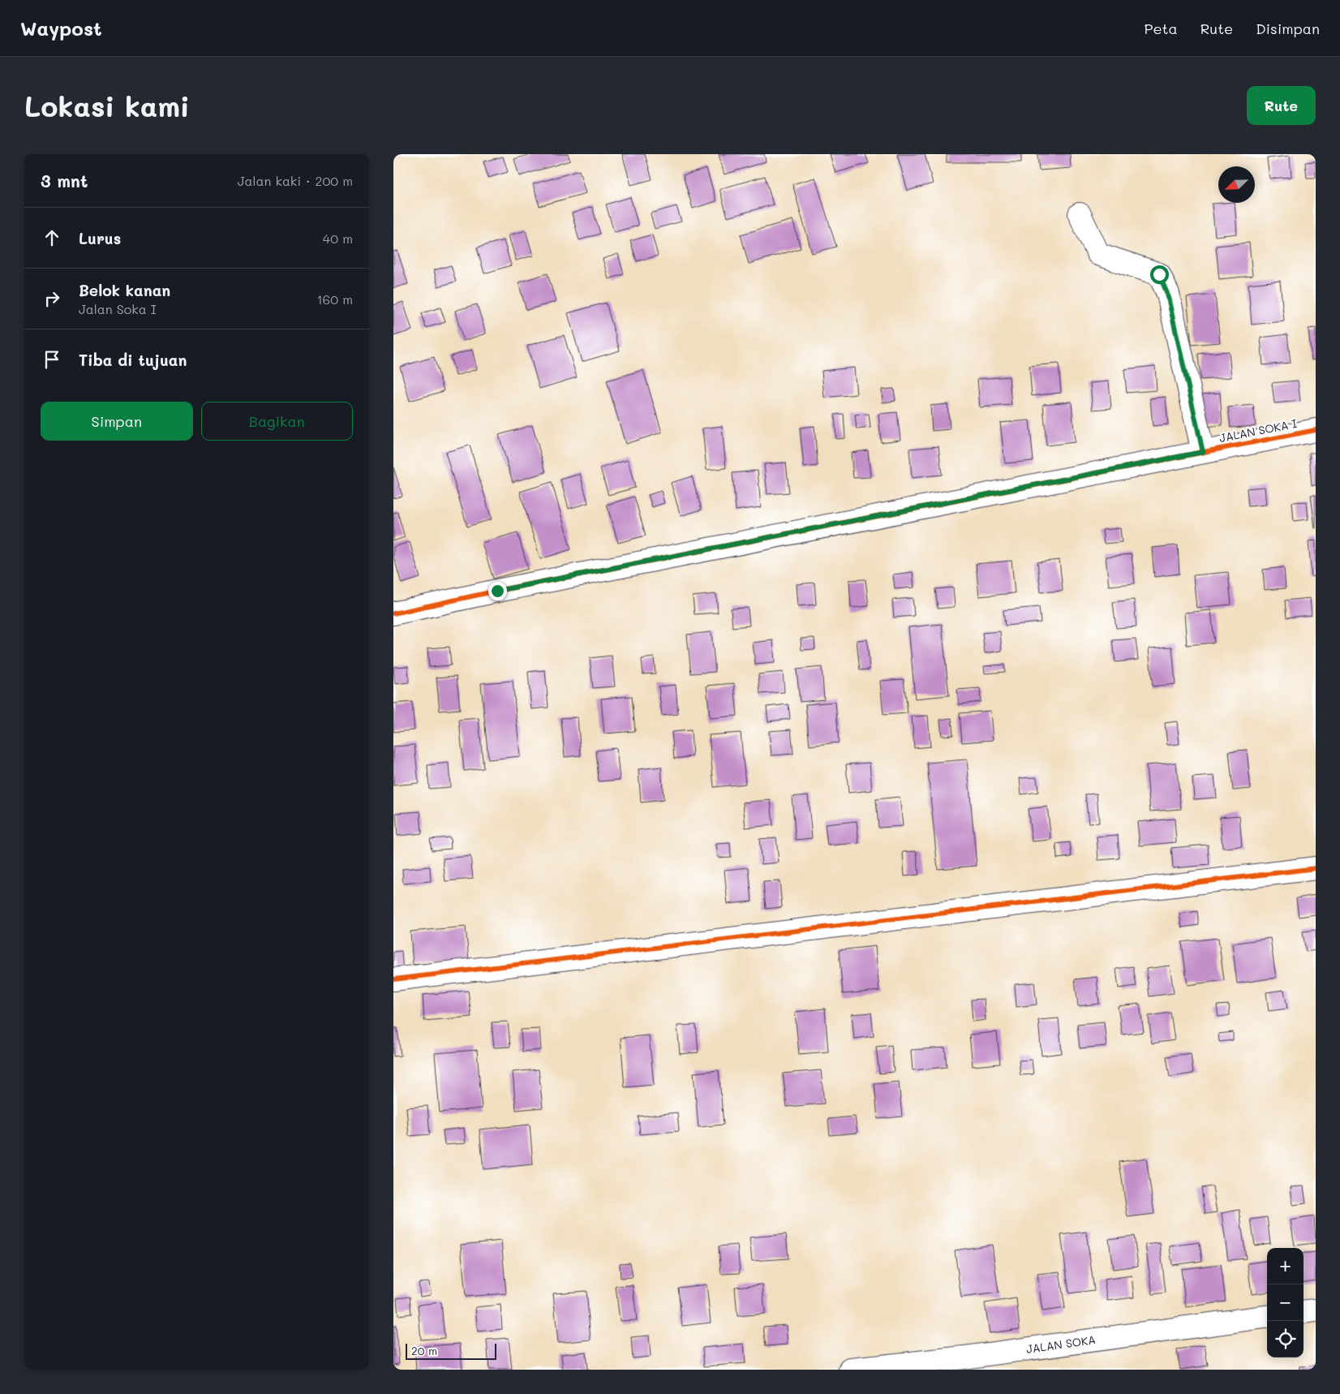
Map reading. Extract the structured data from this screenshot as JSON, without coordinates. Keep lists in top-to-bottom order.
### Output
{
  "streets": {
    "street": ["JALAN SOKA I", "JALAN SOKA"]
  },
  "scale_bar": "20 m",
  "north": "bottom left",
  "page": {
    "header": "Waypost",
    "nav": ["Peta", "Rute", "Disimpan"],
    "buttons": [
      "Rute",
      ["Simpan", "Bagikan"]
    ],
    "title": "Lokasi kami",
    "heading": ["3 mnt", "Jalan kaki · 200 m"],
    "list": [
      ["Lurus", "40 m"],
      ["Belok kanan", "Jalan Soka I", "160 m"],
      "Tiba di tujuan"
    ],
    "map_buttons": ["+", "−"],
    "scale": "20 m"
  }
}
